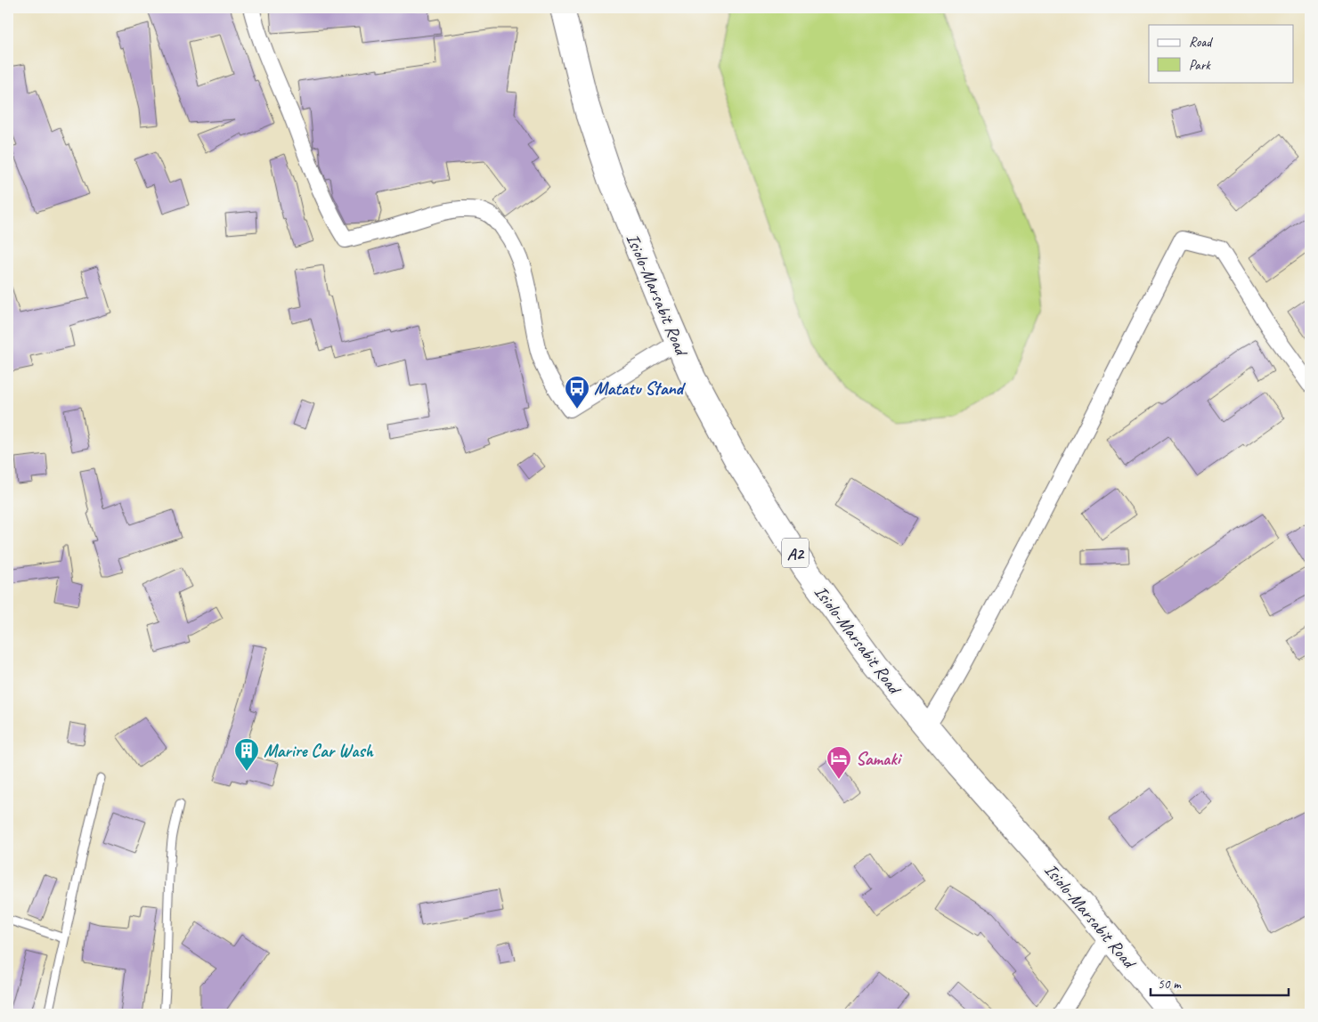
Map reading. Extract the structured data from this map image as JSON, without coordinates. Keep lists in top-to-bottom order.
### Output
{
  "streets": {
    "highway": ["Isiolo-Marsabit Road", "A2"]
  },
  "places": {
    "bus stop": ["Matatu Stand"],
    "building": ["Marire Car Wash"],
    "hotel": ["Samaki"]
  },
  "legend": ["Road", "Park"],
  "scale_bar": "50 m"
}
